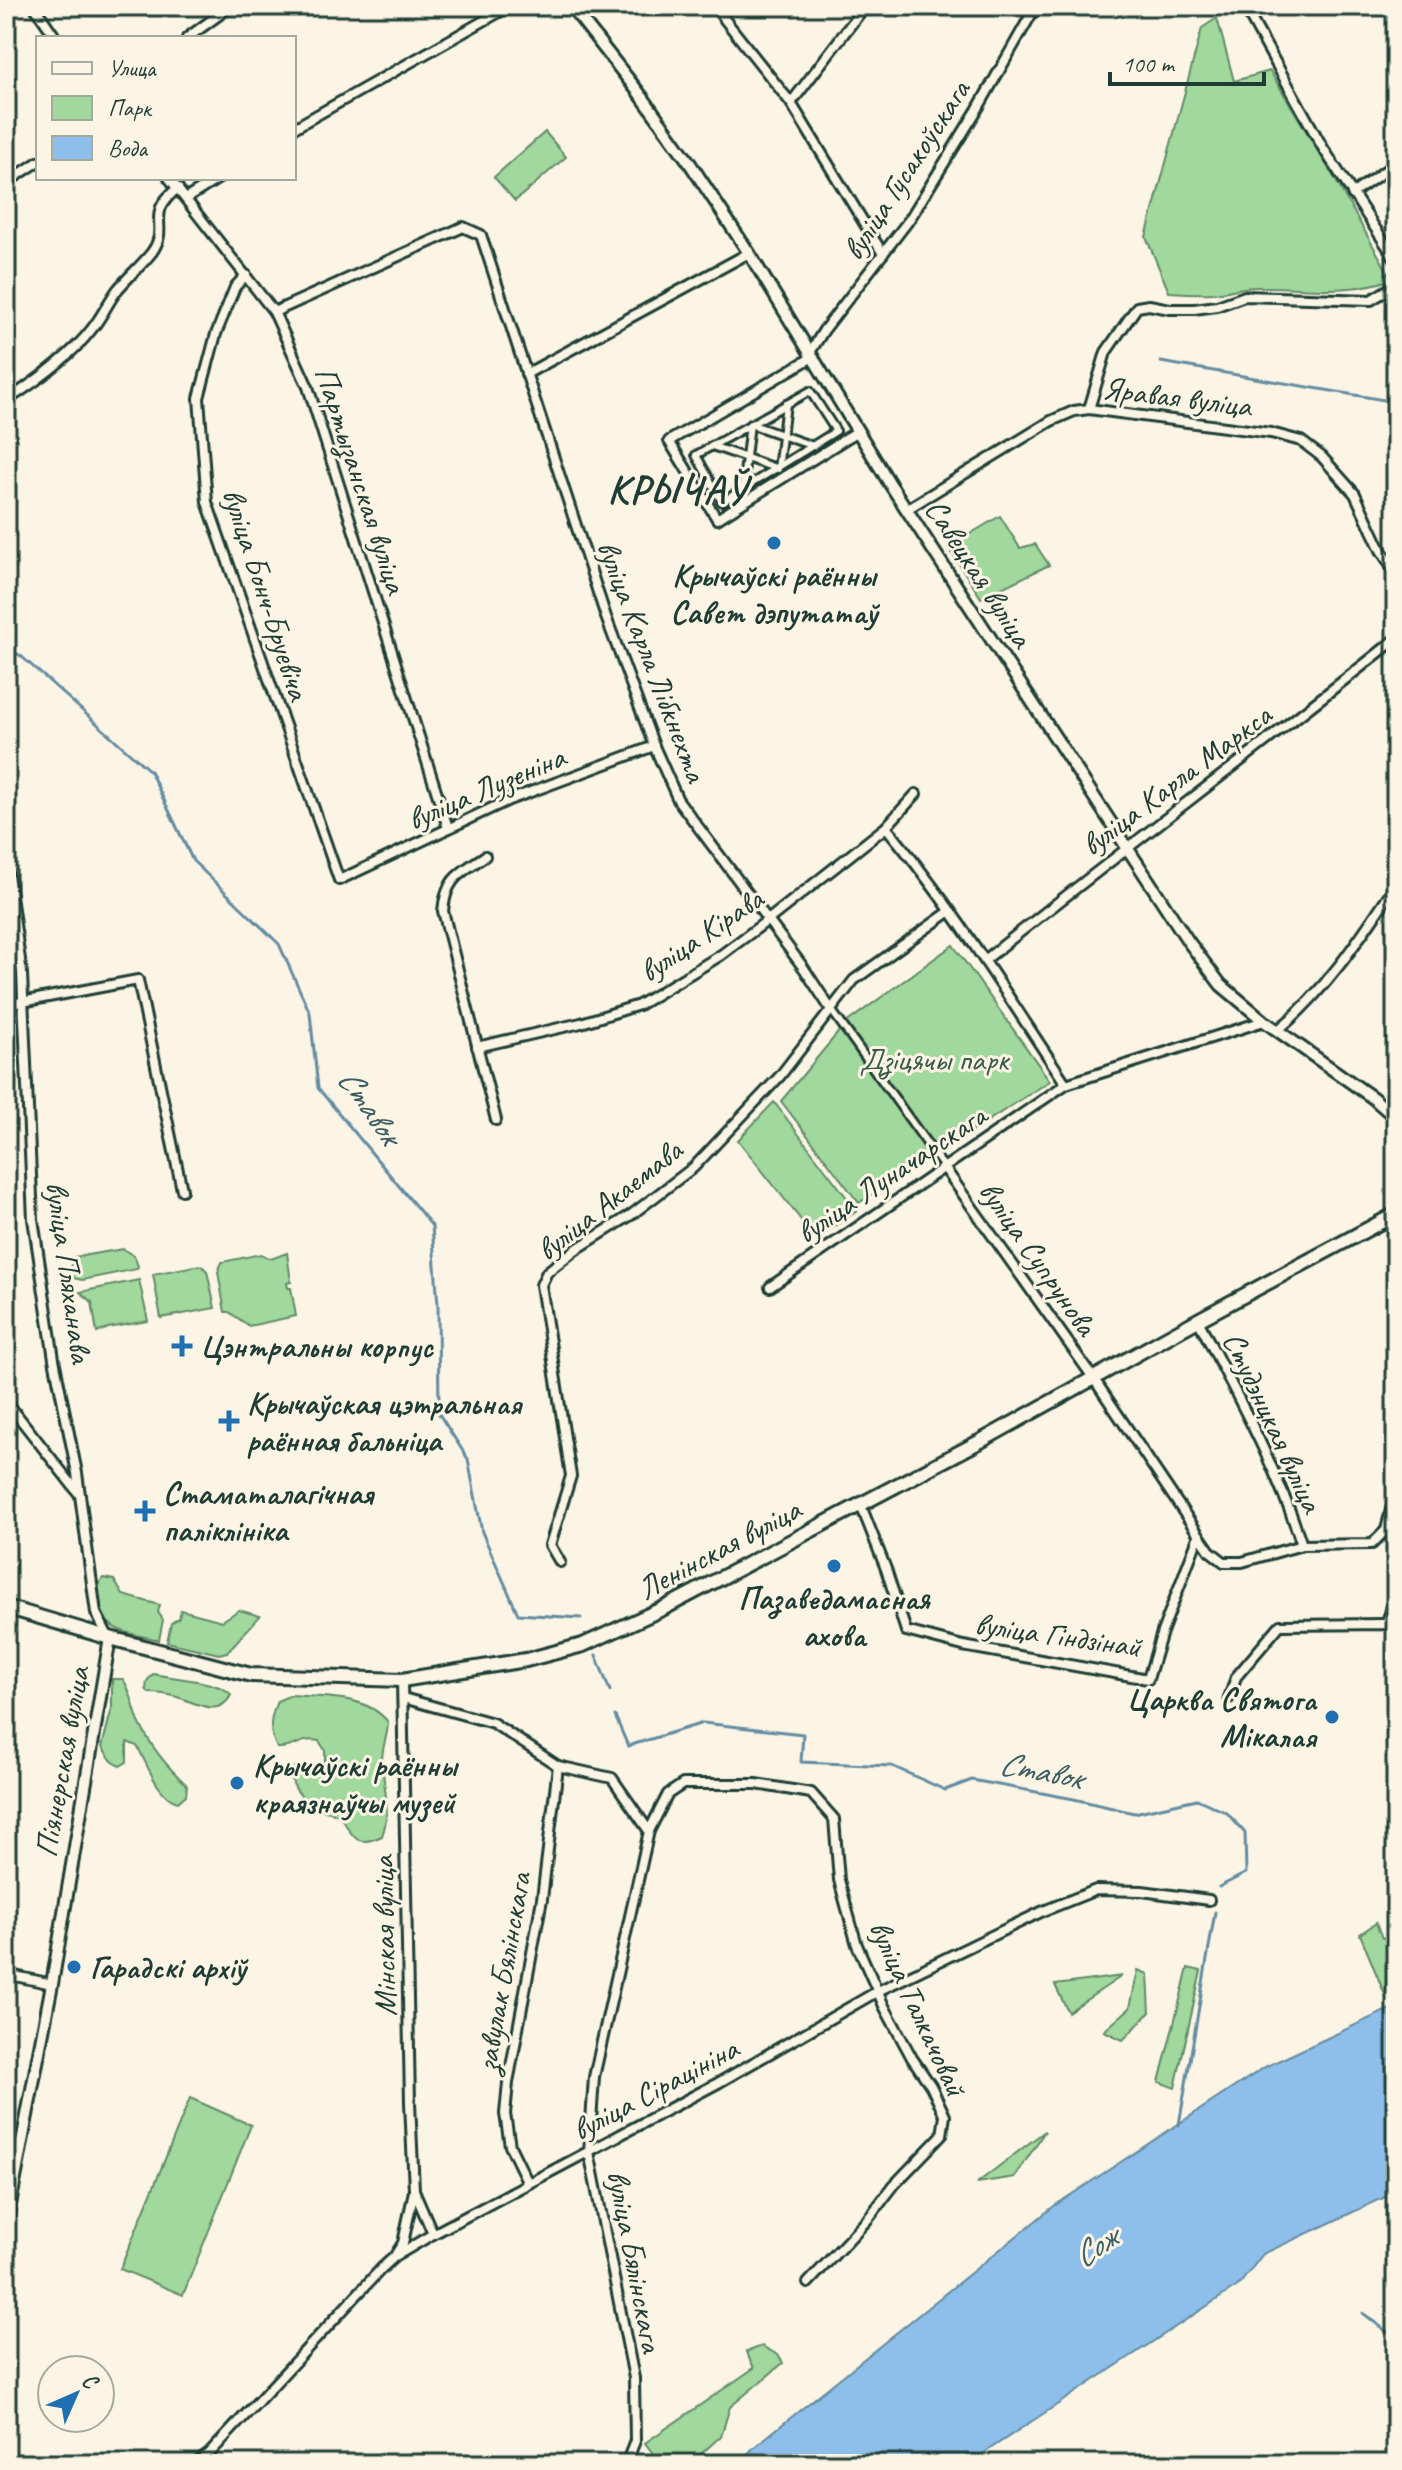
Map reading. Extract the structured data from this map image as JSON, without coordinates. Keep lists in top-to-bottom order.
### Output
{
  "streets": {
    "main road": ["Ленінская вуліца"],
    "street": [
      "вуліца Гусакоўскага",
      "Яравая вуліца",
      "Партызанская вуліца",
      "Савецкая вуліца",
      "вуліца Бонч-Бруевіча",
      "вуліца Карла Лібкнехта",
      "вуліца Карла Маркса",
      "вуліца Лузеніна",
      "вуліца Кірава",
      "вуліца Луначарскага",
      "вуліца Акаемава",
      "вуліца Супрунова",
      "вуліца Пляханава",
      "Студэнцкая вуліца",
      "вуліца Гіндзінай",
      "Піянерская вуліца",
      "Мінская вуліца",
      "завулак Бялінскага",
      "вуліца Талкачовай",
      "вуліца Сірацініна",
      "вуліца Бялінскага"
    ]
  },
  "crossings": [
    ["вуліца Гусакоўскага", "Савецкая вуліца"],
    ["Яравая вуліца", "Савецкая вуліца"],
    ["Партызанская вуліца", "вуліца Бонч-Бруевіча"],
    ["Партызанская вуліца", "вуліца Карла Лібкнехта"],
    ["Партызанская вуліца", "вуліца Лузеніна"],
    ["Савецкая вуліца", "вуліца Карла Маркса"],
    ["Савецкая вуліца", "вуліца Луначарскага"],
    ["вуліца Бонч-Бруевіча", "вуліца Лузеніна"],
    ["вуліца Карла Лібкнехта", "вуліца Лузеніна"],
    ["вуліца Карла Лібкнехта", "вуліца Кірава"],
    ["вуліца Карла Лібкнехта", "вуліца Акаемава"],
    ["вуліца Луначарскага", "вуліца Супрунова"],
    ["вуліца Супрунова", "Ленінская вуліца"],
    ["вуліца Супрунова", "вуліца Гіндзінай"],
    ["вуліца Пляханава", "Ленінская вуліца"],
    ["вуліца Пляханава", "Піянерская вуліца"],
    ["Студэнцкая вуліца", "Ленінская вуліца"],
    ["Ленінская вуліца", "вуліца Гіндзінай"],
    ["Ленінская вуліца", "Піянерская вуліца"],
    ["Ленінская вуліца", "Мінская вуліца"],
    ["Мінская вуліца", "вуліца Сірацініна"],
    ["завулак Бялінскага", "вуліца Сірацініна"],
    ["вуліца Талкачовай", "вуліца Сірацініна"],
    ["вуліца Талкачовай", "вуліца Бялінскага"],
    ["вуліца Сірацініна", "вуліца Бялінскага"]
  ],
  "districts": ["КРЫЧАЎ"],
  "water": ["Ставок", "Сож"],
  "parks": ["Дзіцячы парк"],
  "places": {
    "other": [
      "Крычаўскі раённы Савет дэпутатаў",
      "Пазаведамасная ахова",
      "Царква Святога Мікалая",
      "Крычаўскі раённы краязнаўчы музей",
      "Гарадскі архіў"
    ],
    "health": ["Цэнтральны корпус", "Крычаўская цэтральная раённая бальніца", "Стаматалагічная паліклініка"]
  },
  "legend": ["Улица", "Парк", "Вода"],
  "scale_bar": "100 m",
  "north": "top right"
}
